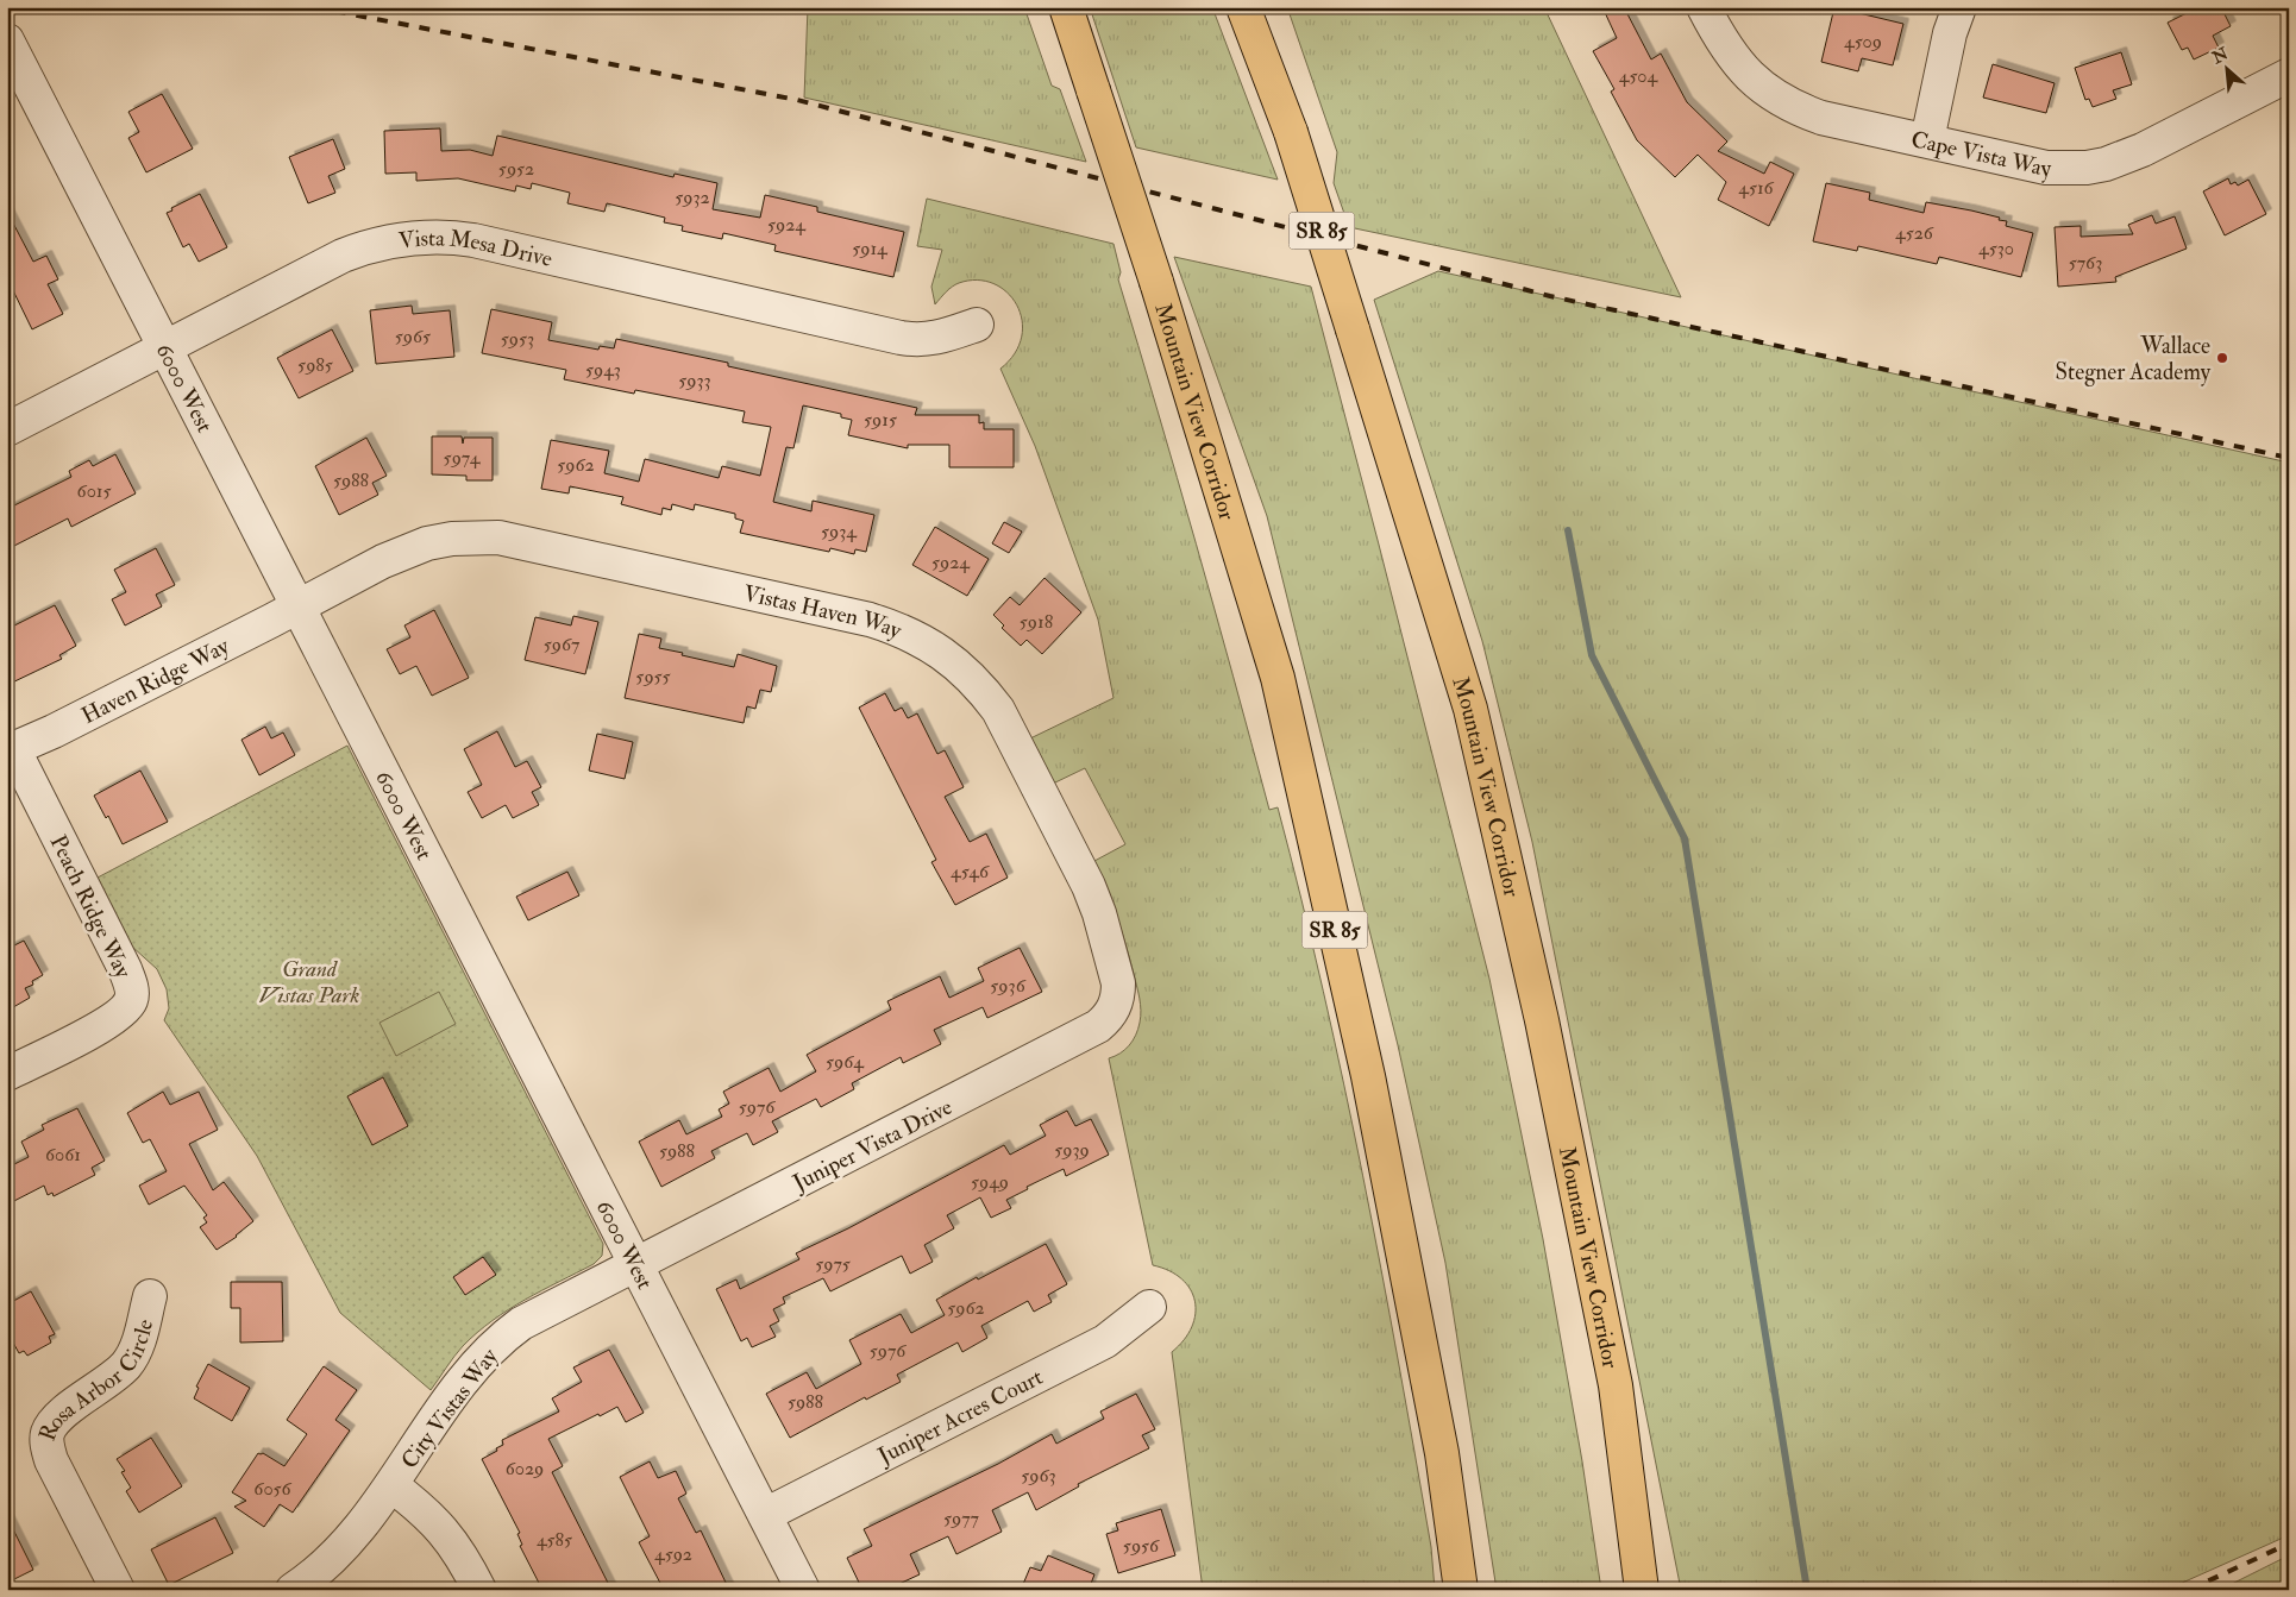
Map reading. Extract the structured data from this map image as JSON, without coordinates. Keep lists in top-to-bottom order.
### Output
{
  "streets": {
    "highway": ["SR 85", "Mountain View Corridor"],
    "street": [
      "Cape Vista Way",
      "Vista Mesa Drive",
      "6000 West",
      "Vistas Haven Way",
      "Haven Ridge Way",
      "Peach Ridge Way",
      "Juniper Vista Drive",
      "Rosa Arbor Circle",
      "City Vistas Way",
      "Juniper Acres Court"
    ]
  },
  "crossings": [
    ["Vista Mesa Drive", "6000 West"],
    ["6000 West", "Vistas Haven Way"],
    ["6000 West", "Haven Ridge Way"],
    ["6000 West", "Juniper Vista Drive"],
    ["6000 West", "City Vistas Way"],
    ["6000 West", "Juniper Acres Court"],
    ["Vistas Haven Way", "Haven Ridge Way"],
    ["Vistas Haven Way", "Juniper Vista Drive"],
    ["Haven Ridge Way", "Peach Ridge Way"],
    ["Juniper Vista Drive", "City Vistas Way"]
  ],
  "parks": ["Grand Vistas Park"],
  "places": ["Wallace Stegner Academy"],
  "house_numbers": [
    "4509",
    "4504",
    "5952",
    "4516",
    "5932",
    "5924",
    "4526",
    "5914",
    "4530",
    "5763",
    "5965",
    "5953",
    "5985",
    "5943",
    "5933",
    "5915",
    "5974",
    "5962",
    "5988",
    "6015",
    "5934",
    "5924",
    "5918",
    "5967",
    "5955",
    "4546",
    "5936",
    "5964",
    "5976",
    "5939",
    "5988",
    "6061",
    "5949",
    "5975",
    "5962",
    "5976",
    "5988",
    "6029",
    "5963",
    "6056",
    "5977",
    "4585",
    "5956",
    "4592"
  ],
  "north": "top left"
}
